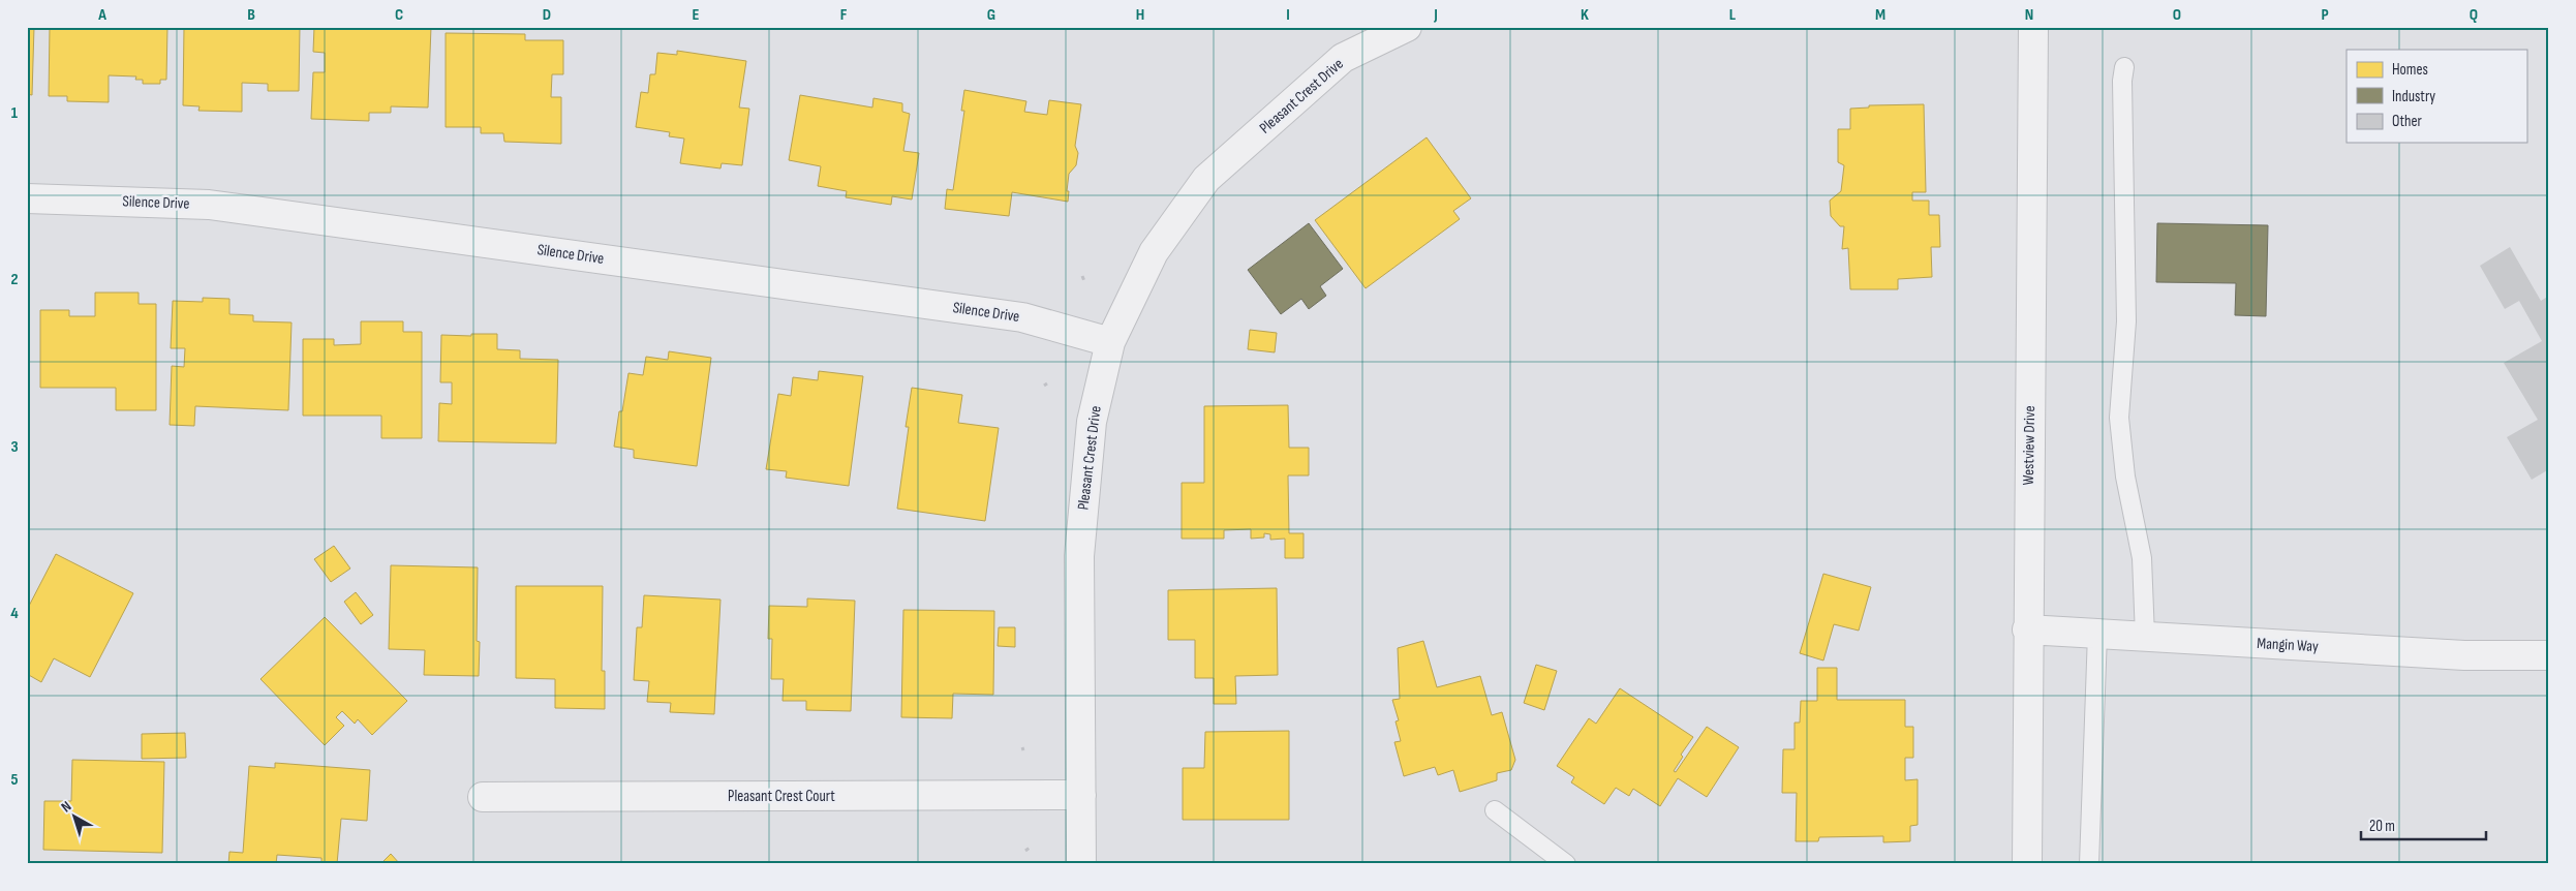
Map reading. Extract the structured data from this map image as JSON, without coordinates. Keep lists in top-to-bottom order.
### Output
{
  "streets": {
    "street": [
      "Pleasant Crest Drive",
      "Silence Drive",
      "Westview Drive",
      "Mangin Way",
      "Pleasant Crest Court"
    ]
  },
  "crossings": [
    ["Pleasant Crest Drive", "Silence Drive"],
    ["Pleasant Crest Drive", "Pleasant Crest Court"],
    ["Westview Drive", "Mangin Way"]
  ],
  "legend": ["Homes", "Industry", "Other"],
  "scale_bar": "20 m",
  "north": "top left",
  "grid": {
    "columns": [
      "A",
      "B",
      "C",
      "D",
      "E",
      "F",
      "G",
      "H",
      "I",
      "J",
      "K",
      "L",
      "M",
      "N",
      "O",
      "P",
      "Q"
    ],
    "rows": [
      "1",
      "2",
      "3",
      "4",
      "5"
    ]
  }
}
